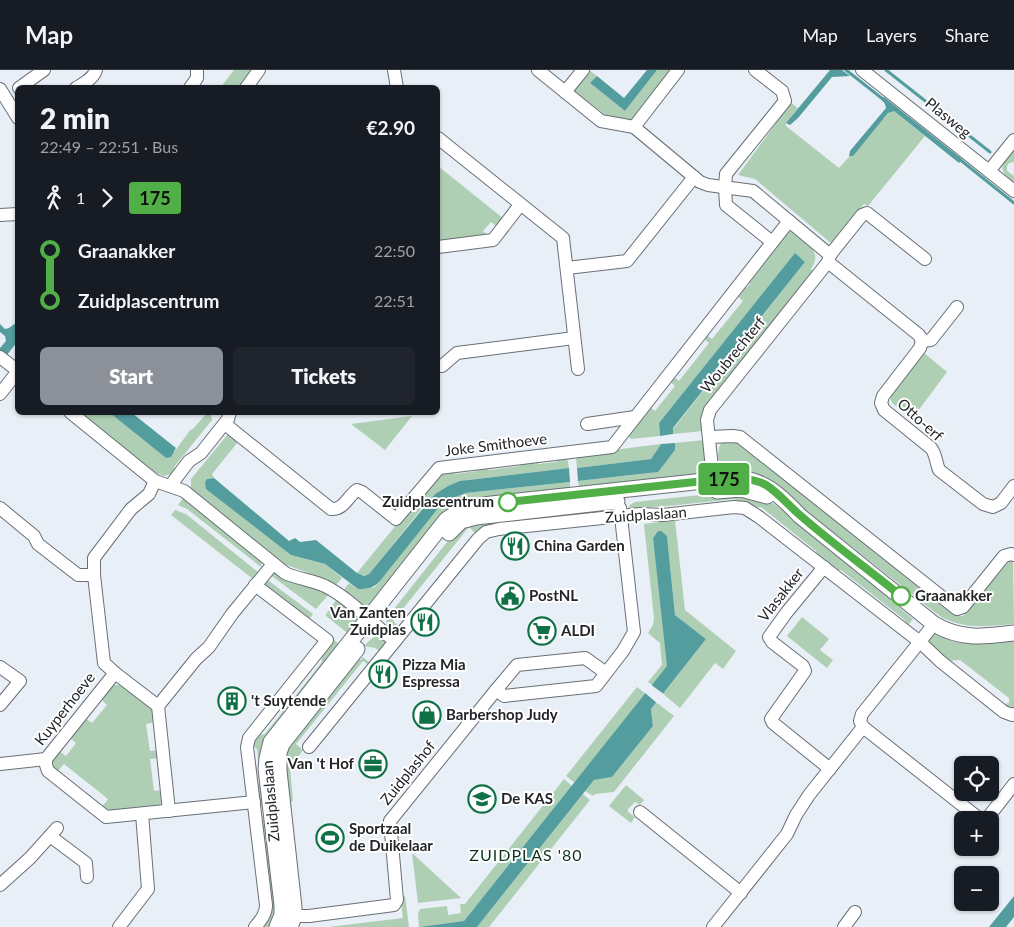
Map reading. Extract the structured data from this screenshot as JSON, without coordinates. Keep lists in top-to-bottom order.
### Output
{
  "streets": {
    "street": [
      "Plasweg",
      "Woubrechterf",
      "Otto-erf",
      "Joke Smithoeve",
      "Zuidplaslaan",
      "Vlasakker",
      "Kuyperhoeve",
      "Zuidplashof"
    ]
  },
  "crossings": [
    ["Woubrechterf", "Zuidplaslaan"],
    ["Zuidplaslaan", "Vlasakker"],
    ["Zuidplaslaan", "Kuyperhoeve"],
    ["Zuidplaslaan", "Zuidplashof"]
  ],
  "districts": ["ZUIDPLAS '80"],
  "places": {
    "other": ["Zuidplascentrum", "Graanakker"],
    "restaurant": ["China Garden", "Van Zanten Zuidplas", "Pizza Mia Espressa"],
    "public building": ["PostNL"],
    "supermarket": ["ALDI"],
    "building": ["'t Suytende"],
    "shop": ["Barbershop Judy"],
    "office": ["Van 't Hof"],
    "school or university": ["De KAS"],
    "sports": ["Sportzaal de Duikelaar"]
  },
  "lines": ["bus line 175"],
  "page": {
    "header": "Map",
    "nav": ["Map", "Layers", "Share"],
    "on_map": "175",
    "heading": ["2 min", "22:49 – 22:51 · Bus", "€2.90"],
    "legs": ["1", "175"],
    "list": [
      {
        "name": "Graanakker",
        "value": "22:50"
      },
      {
        "name": "Zuidplascentrum",
        "value": "22:51"
      }
    ],
    "buttons": ["Start", "Tickets"],
    "map_buttons": ["+", "−"]
  }
}
